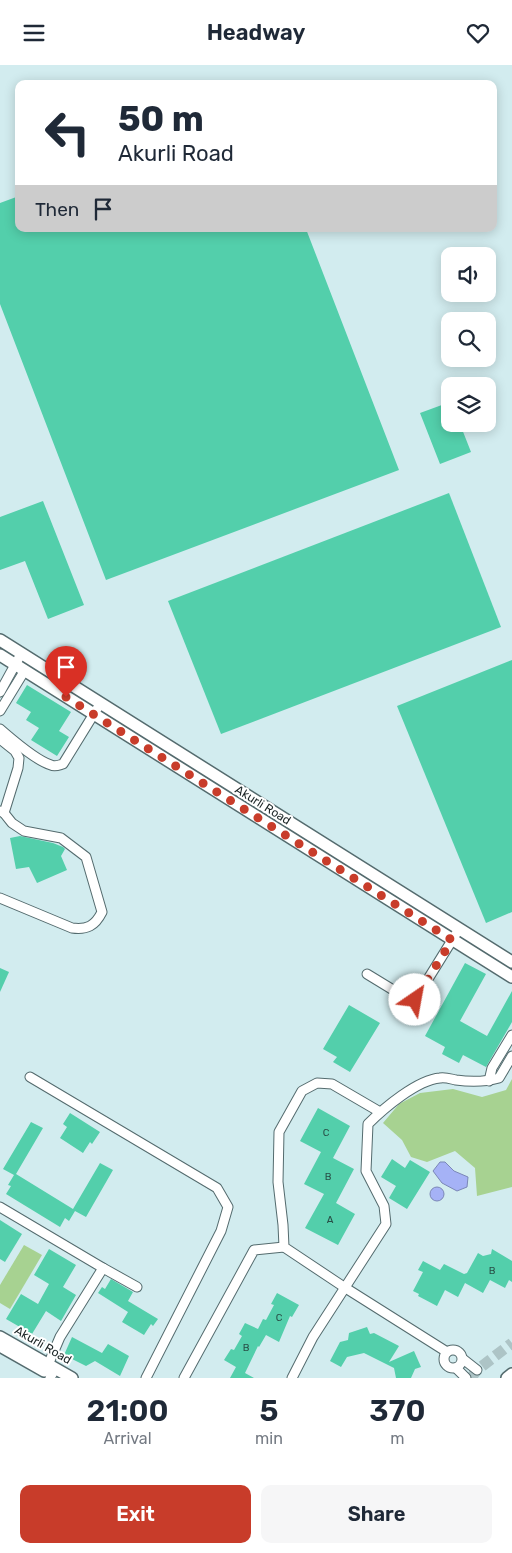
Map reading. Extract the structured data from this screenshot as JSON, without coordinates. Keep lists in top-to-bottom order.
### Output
{
  "streets": {
    "street": ["Akurli Road"]
  },
  "house_numbers": [
    "C",
    "B",
    "A",
    "B",
    "C",
    "B"
  ],
  "page": {
    "header": "Headway",
    "turn": ["50 m", "Akurli Road"],
    "then": "Then",
    "eta": [
      "21:00",
      "Arrival",
      "5",
      "min",
      "370",
      "m"
    ],
    "buttons": ["Exit", "Share"]
  }
}
